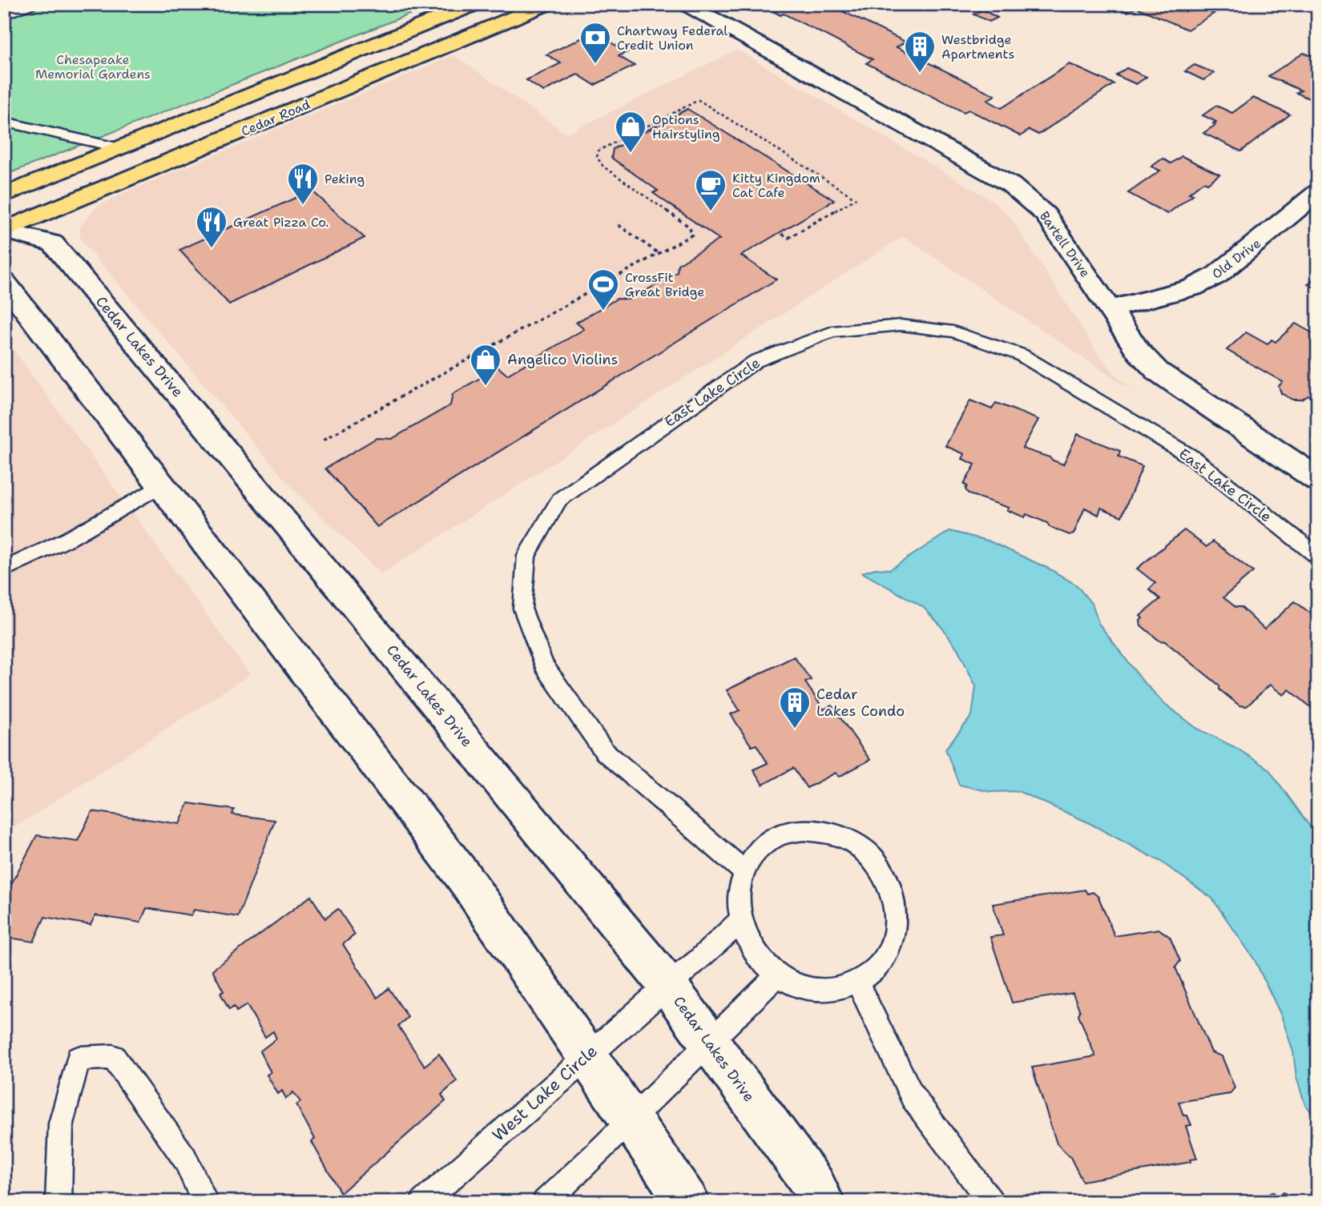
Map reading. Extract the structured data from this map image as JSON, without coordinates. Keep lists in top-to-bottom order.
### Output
{
  "streets": {
    "main road": ["Cedar Road"],
    "street": ["Bartell Drive", "Old Drive", "Cedar Lakes Drive"],
    "lane": ["East Lake Circle", "West Lake Circle"]
  },
  "crossings": [
    ["Cedar Road", "Cedar Lakes Drive"],
    ["Bartell Drive", "Old Drive"],
    ["Cedar Lakes Drive", "West Lake Circle"]
  ],
  "parks": ["Chesapeake Memorial Gardens"],
  "places": {
    "bank": ["Chartway Federal Credit Union"],
    "building": ["Westbridge Apartments", "Cedar Lakes Condo"],
    "shop": ["Options Hairstyling", "Angelico Violins"],
    "restaurant": ["Peking", "Great Pizza Co."],
    "cafe": ["Kitty Kingdom Cat Cafe"],
    "sports": ["CrossFit Great Bridge"]
  }
}
